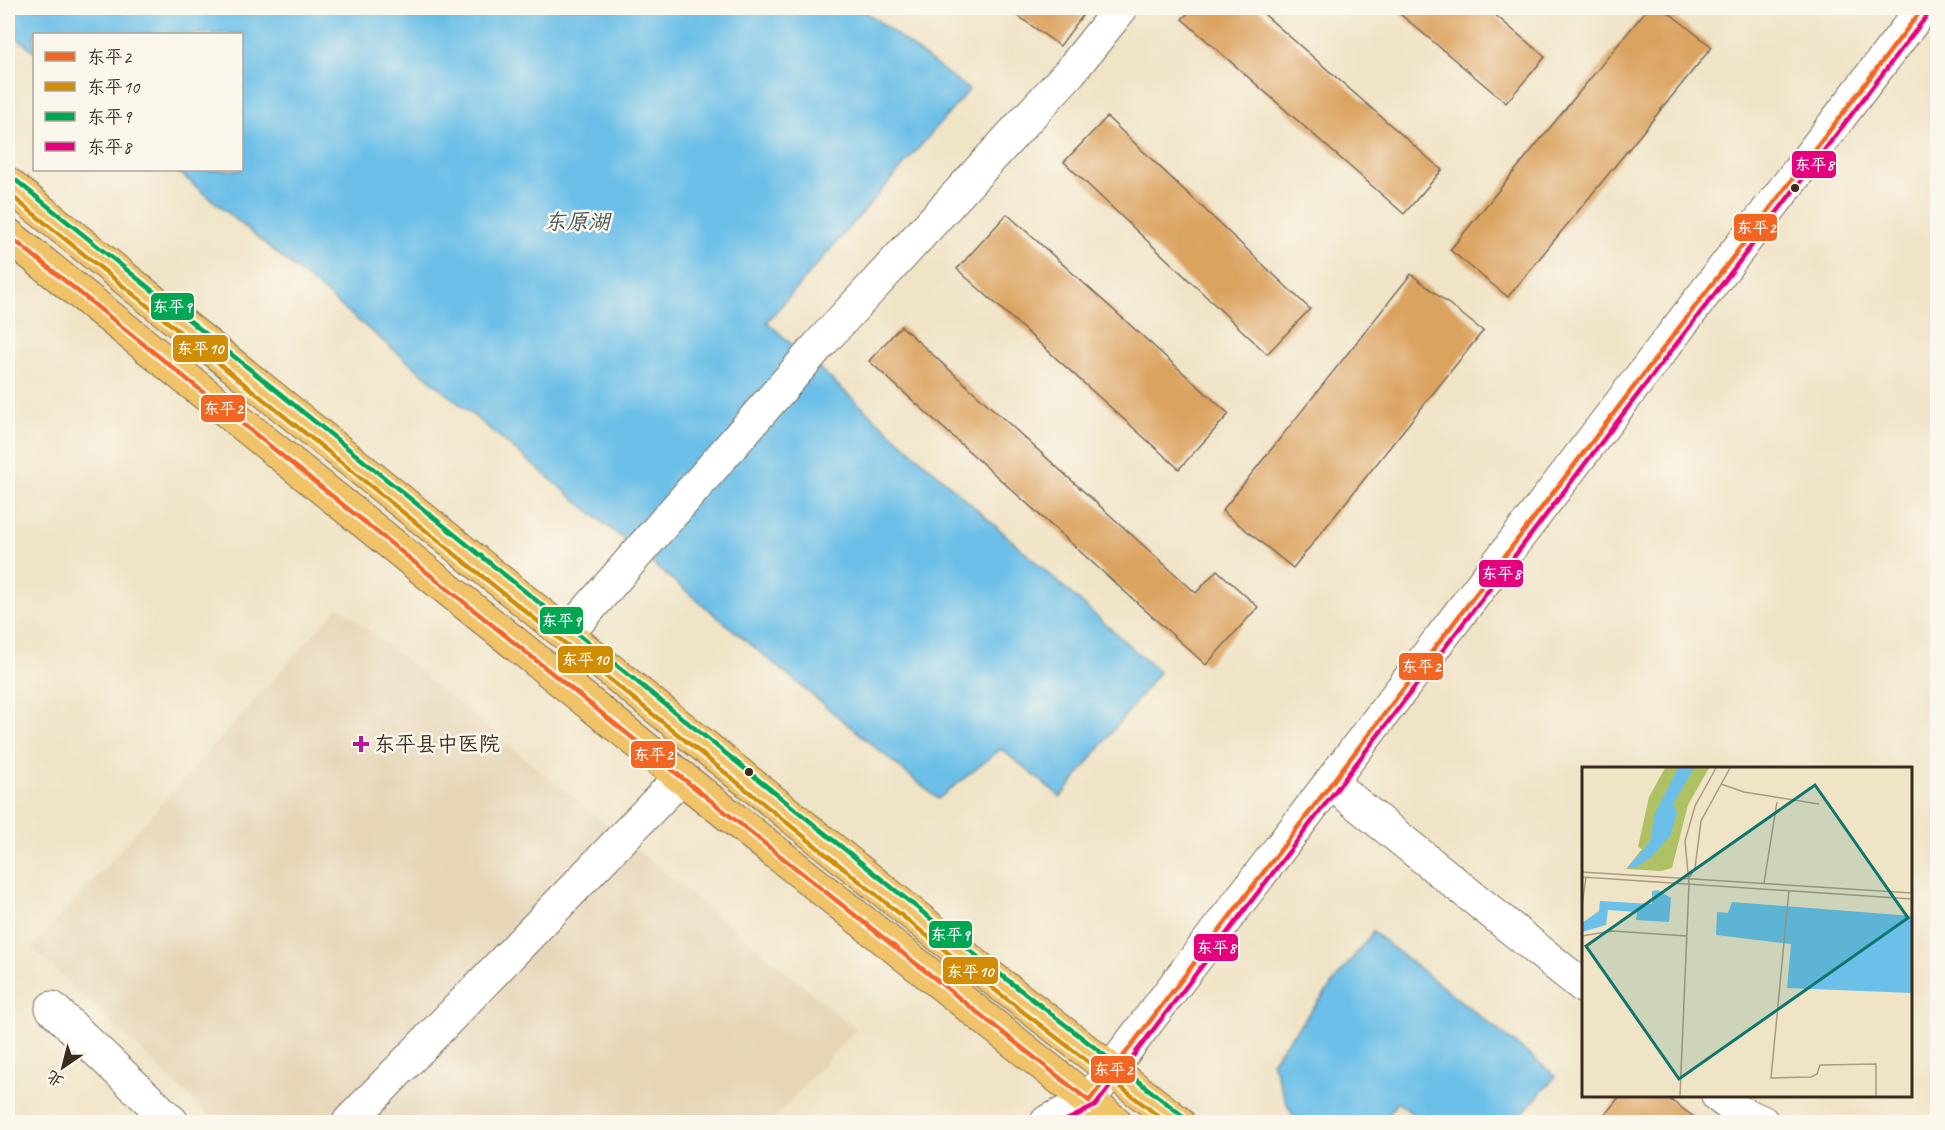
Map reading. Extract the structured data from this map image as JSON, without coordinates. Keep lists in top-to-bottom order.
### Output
{
  "water": ["东原湖"],
  "places": {
    "health": ["东平县中医院"]
  },
  "lines": [
    "transit line 东平2",
    "transit line 东平8",
    "transit line 东平9",
    "transit line 东平10"
  ],
  "legend": [
    "东平2",
    "东平10",
    "东平9",
    "东平8"
  ],
  "north": "bottom left"
}
